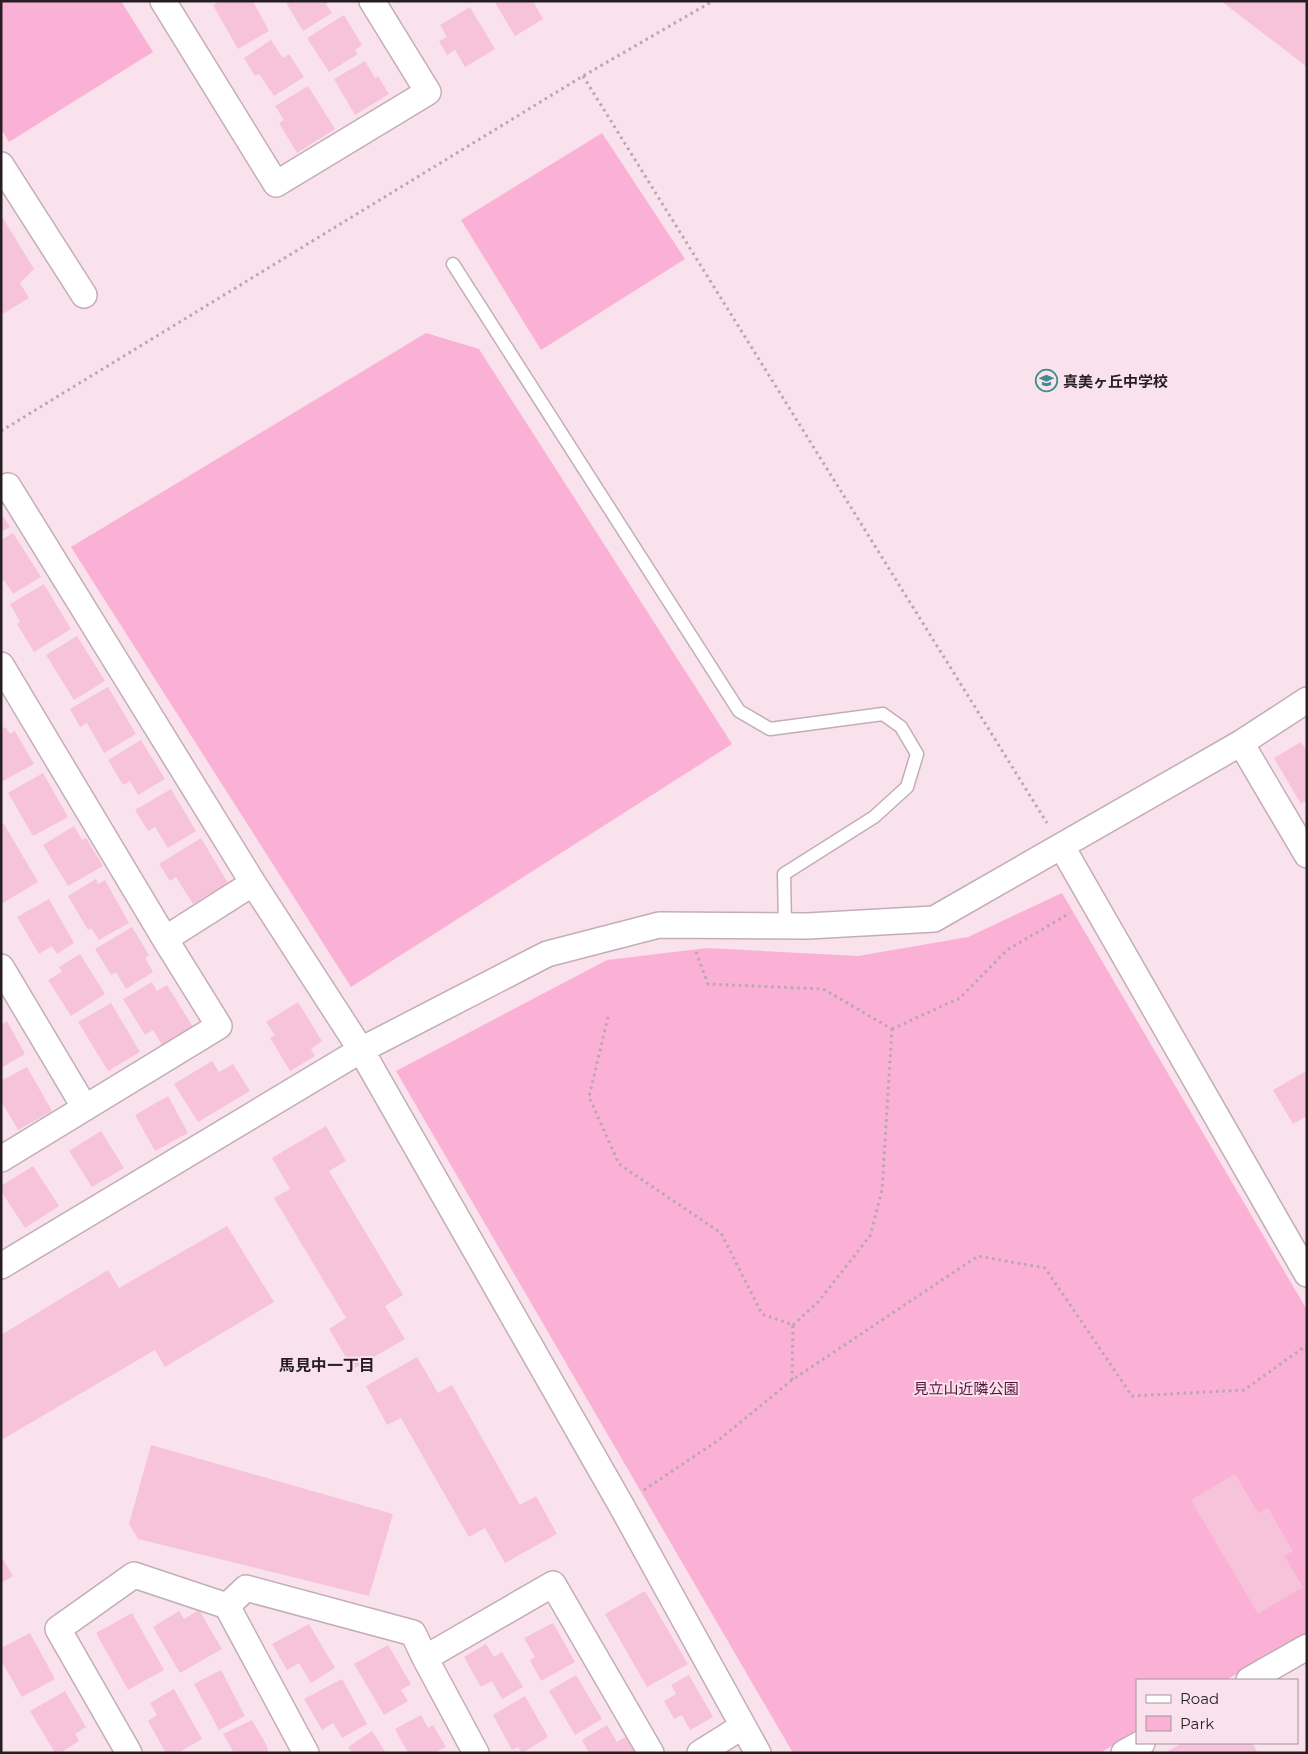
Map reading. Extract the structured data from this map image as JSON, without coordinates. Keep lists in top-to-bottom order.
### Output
{
  "districts": ["馬見中一丁目"],
  "parks": ["見立山近隣公園"],
  "places": {
    "school or university": ["真美ヶ丘中学校"]
  },
  "legend": ["Road", "Park"]
}
